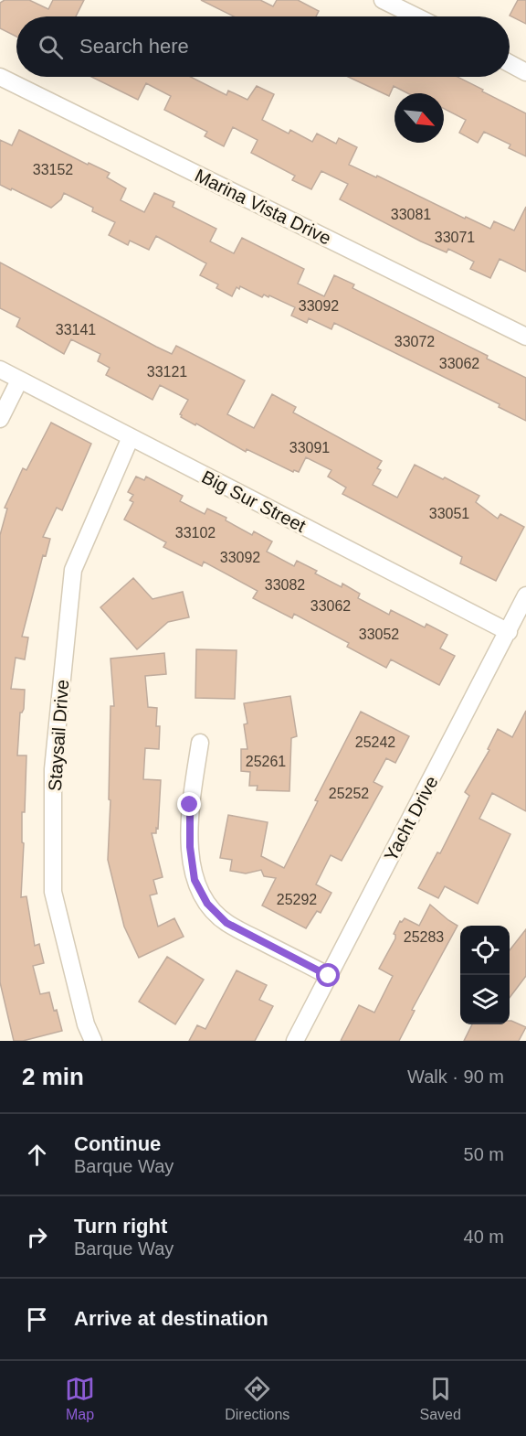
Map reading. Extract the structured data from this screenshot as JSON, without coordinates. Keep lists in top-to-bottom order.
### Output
{
  "streets": {
    "street": [
      "Marina Vista Drive",
      "Big Sur Street",
      "Staysail Drive",
      "Yacht Drive"
    ]
  },
  "crossings": [
    ["Big Sur Street", "Staysail Drive"],
    ["Big Sur Street", "Yacht Drive"]
  ],
  "house_numbers": [
    "33152",
    "33081",
    "33071",
    "33092",
    "33141",
    "33072",
    "33062",
    "33121",
    "33091",
    "33051",
    "33102",
    "33092",
    "33082",
    "33062",
    "33052",
    "25242",
    "25261",
    "25252",
    "25292",
    "25283"
  ],
  "north": "bottom right",
  "page": {
    "search": "Search here",
    "heading": ["2 min", "Walk · 90 m"],
    "list": [
      ["Continue", "Barque Way", "50 m"],
      ["Turn right", "Barque Way", "40 m"],
      "Arrive at destination"
    ],
    "nav": ["Map", "Directions", "Saved"]
  }
}
